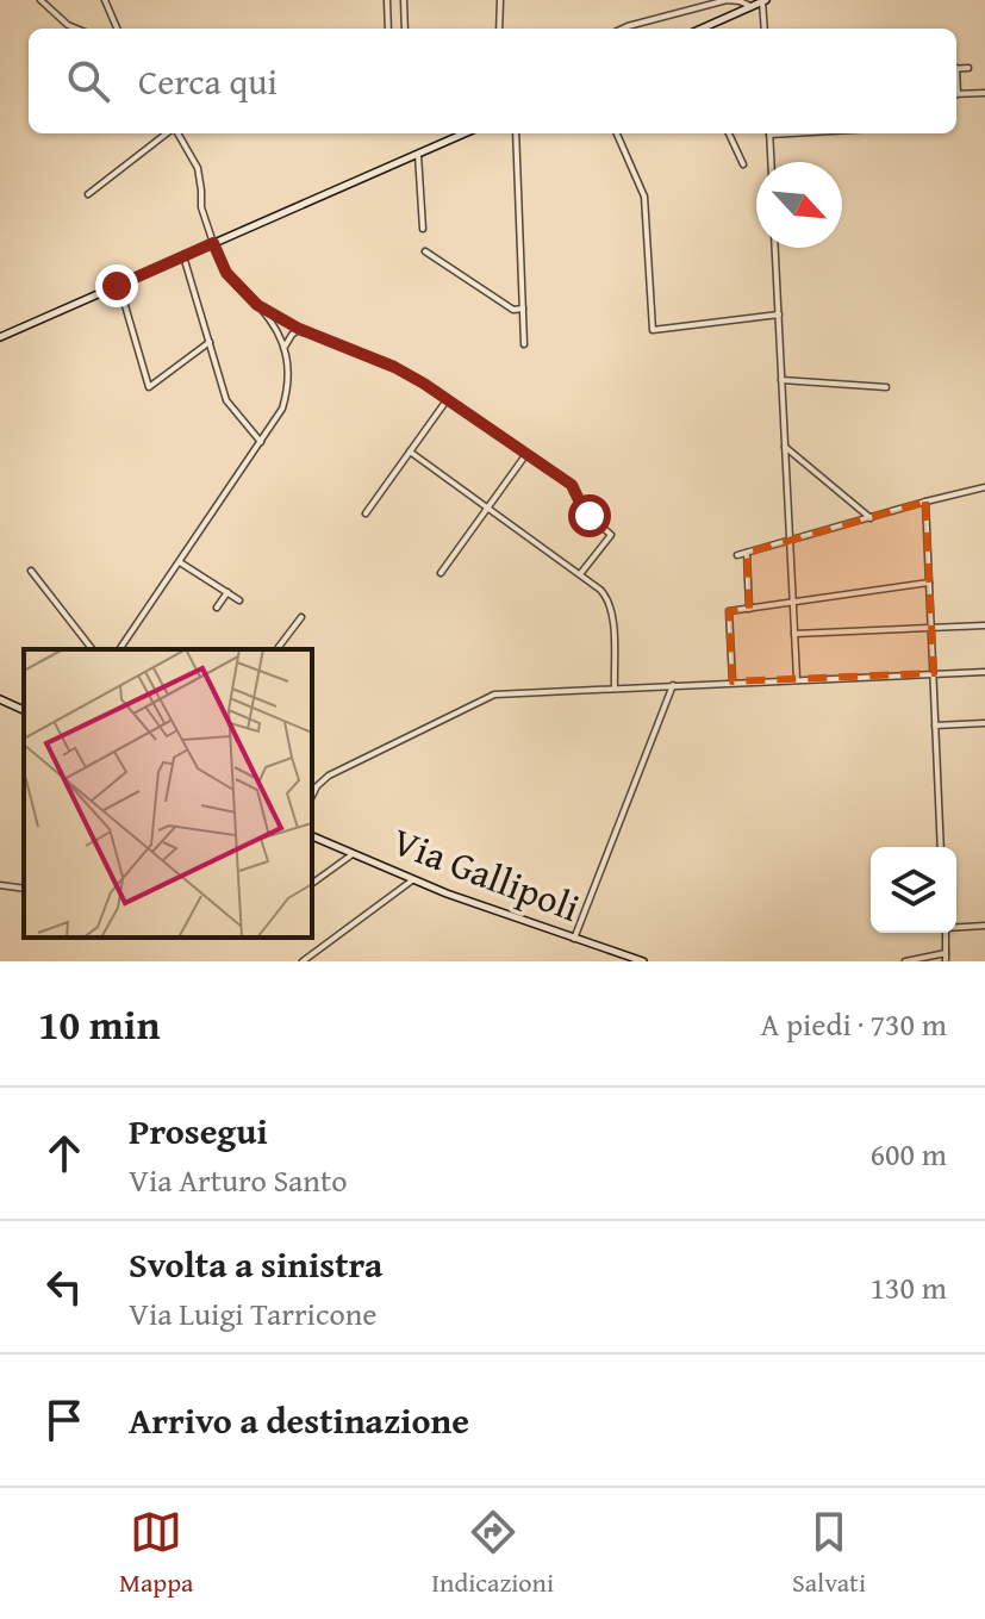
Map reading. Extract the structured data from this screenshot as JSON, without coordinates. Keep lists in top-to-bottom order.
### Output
{
  "streets": {
    "main road": ["Via Gallipoli"]
  },
  "north": "bottom right",
  "page": {
    "search": "Cerca qui",
    "heading": ["10 min", "A piedi · 730 m"],
    "list": [
      ["Prosegui", "Via Arturo Santo", "600 m"],
      ["Svolta a sinistra", "Via Luigi Tarricone", "130 m"],
      "Arrivo a destinazione"
    ],
    "nav": ["Mappa", "Indicazioni", "Salvati"]
  }
}
